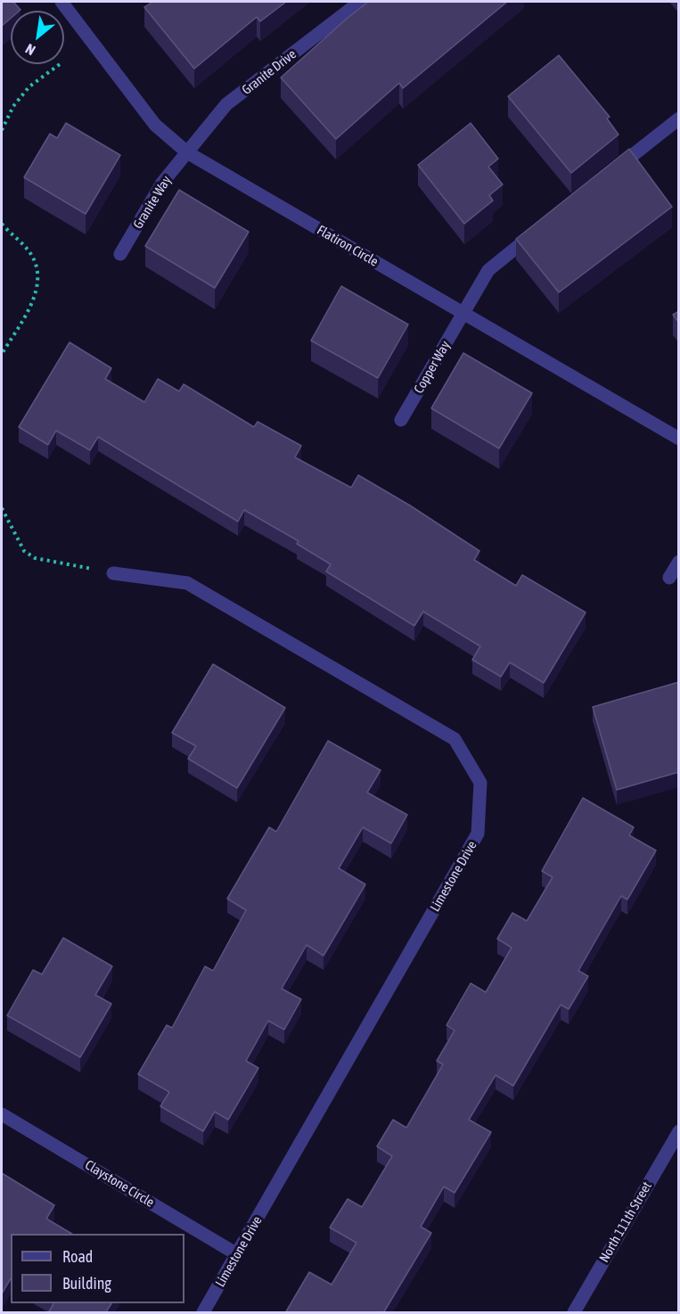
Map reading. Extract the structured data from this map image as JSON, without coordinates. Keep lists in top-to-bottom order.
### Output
{
  "streets": {
    "street": [
      "Granite Drive",
      "Granite Way",
      "Flatiron Circle",
      "Copper Way",
      "Limestone Drive",
      "Claystone Circle",
      "North 111th Street"
    ]
  },
  "crossings": [
    ["Granite Drive", "Granite Way"],
    ["Granite Drive", "Flatiron Circle"],
    ["Granite Way", "Flatiron Circle"],
    ["Flatiron Circle", "Copper Way"],
    ["Limestone Drive", "Claystone Circle"]
  ],
  "legend": ["Road", "Building"],
  "north": "bottom left"
}
